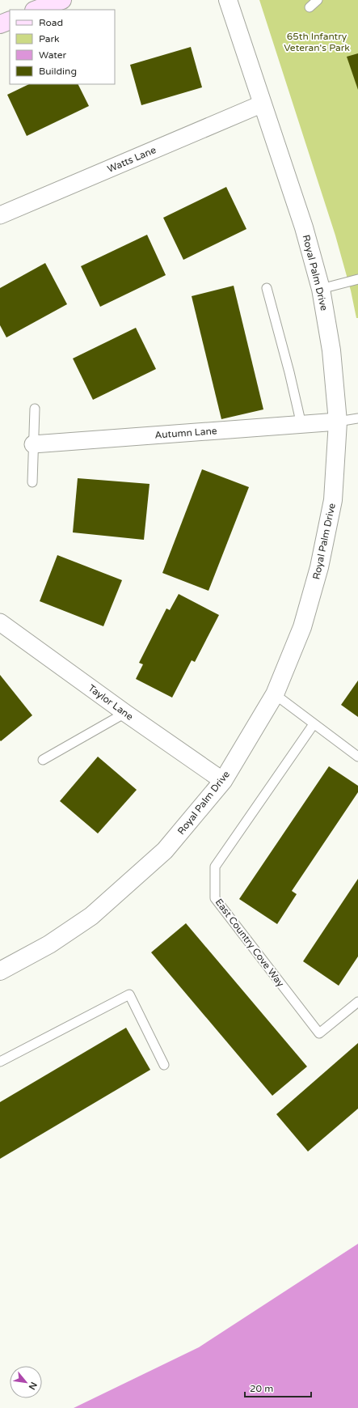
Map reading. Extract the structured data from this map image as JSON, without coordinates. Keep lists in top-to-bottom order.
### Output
{
  "streets": {
    "street": [
      "Watts Lane",
      "Royal Palm Drive",
      "Autumn Lane",
      "Taylor Lane"
    ],
    "lane": ["East Country Cove Way"]
  },
  "crossings": [
    ["Watts Lane", "Royal Palm Drive"],
    ["Royal Palm Drive", "Autumn Lane"],
    ["Royal Palm Drive", "Taylor Lane"]
  ],
  "parks": ["65th Infantry Veteran's Park"],
  "legend": [
    "Road",
    "Park",
    "Water",
    "Building"
  ],
  "scale_bar": "20 m",
  "north": "bottom right"
}
